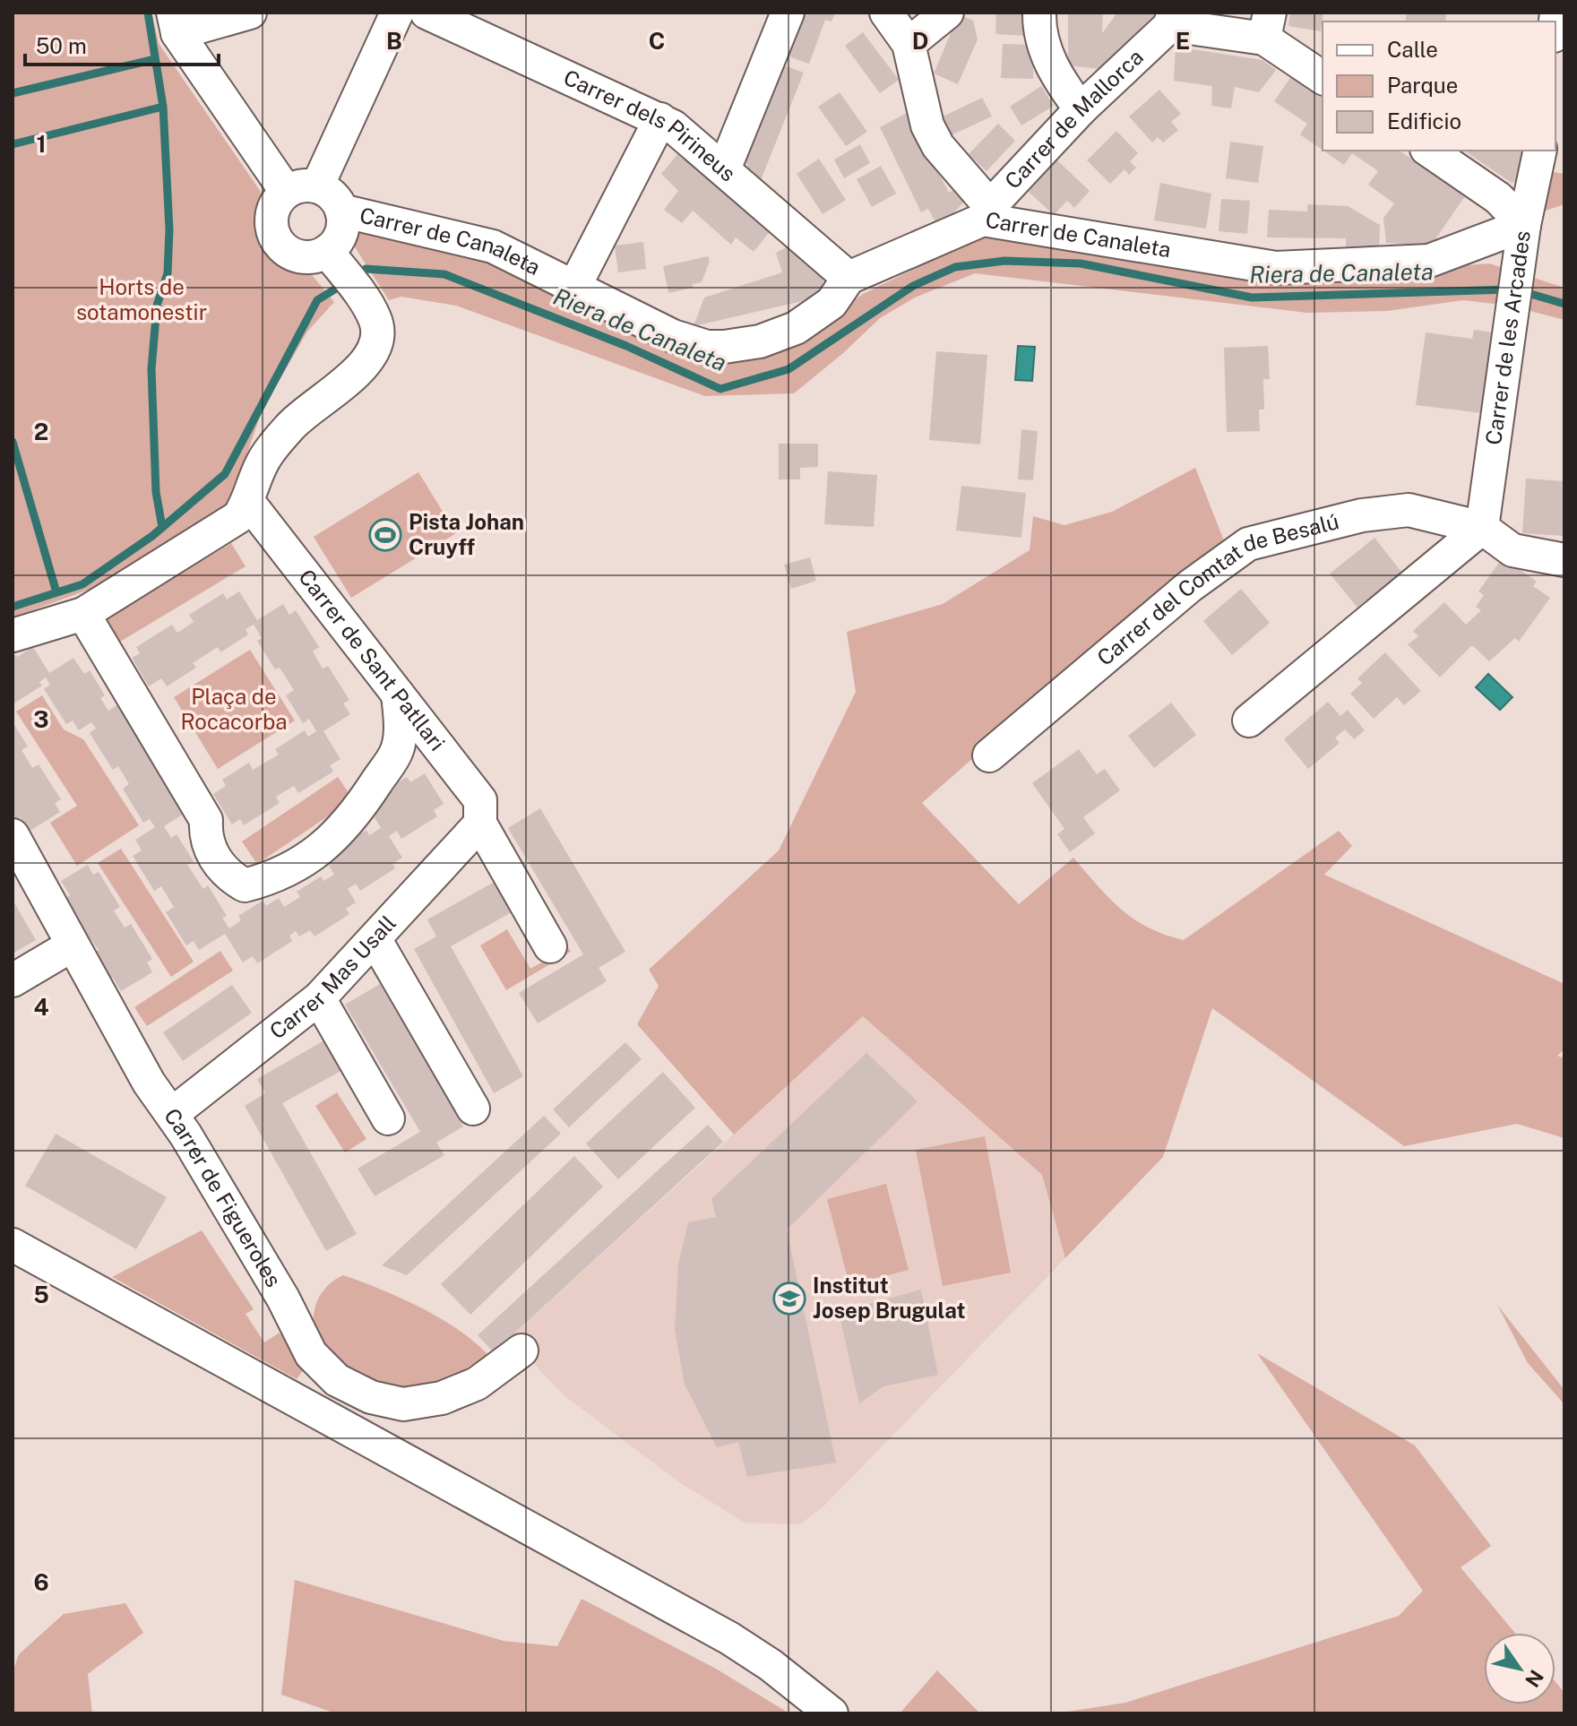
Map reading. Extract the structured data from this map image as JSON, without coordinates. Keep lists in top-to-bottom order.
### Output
{
  "streets": {
    "street": [
      "Carrer de Mallorca",
      "Carrer dels Pirineus",
      "Carrer de Canaleta",
      "Carrer de les Arcades",
      "Carrer del Comtat de Besalú",
      "Carrer de Sant Patllari",
      "Carrer Mas Usall",
      "Carrer de Figueroles"
    ]
  },
  "crossings": [
    ["Carrer de Mallorca", "Carrer de Canaleta"],
    ["Carrer dels Pirineus", "Carrer de Canaleta"],
    ["Carrer de Canaleta", "Carrer de les Arcades"],
    ["Carrer de les Arcades", "Carrer del Comtat de Besalú"],
    ["Carrer de Sant Patllari", "Carrer Mas Usall"],
    ["Carrer Mas Usall", "Carrer de Figueroles"]
  ],
  "water": ["Riera de Canaleta"],
  "parks": ["Horts de sotamonestir", "Plaça de Rocacorba"],
  "places": {
    "sports": ["Pista Johan Cruyff"],
    "school or university": ["Institut Josep Brugulat"]
  },
  "legend": ["Calle", "Parque", "Edificio"],
  "scale_bar": "50 m",
  "north": "bottom right",
  "grid": {
    "columns": [
      "B",
      "C",
      "D",
      "E"
    ],
    "rows": [
      "1",
      "2",
      "3",
      "4",
      "5",
      "6"
    ]
  }
}
